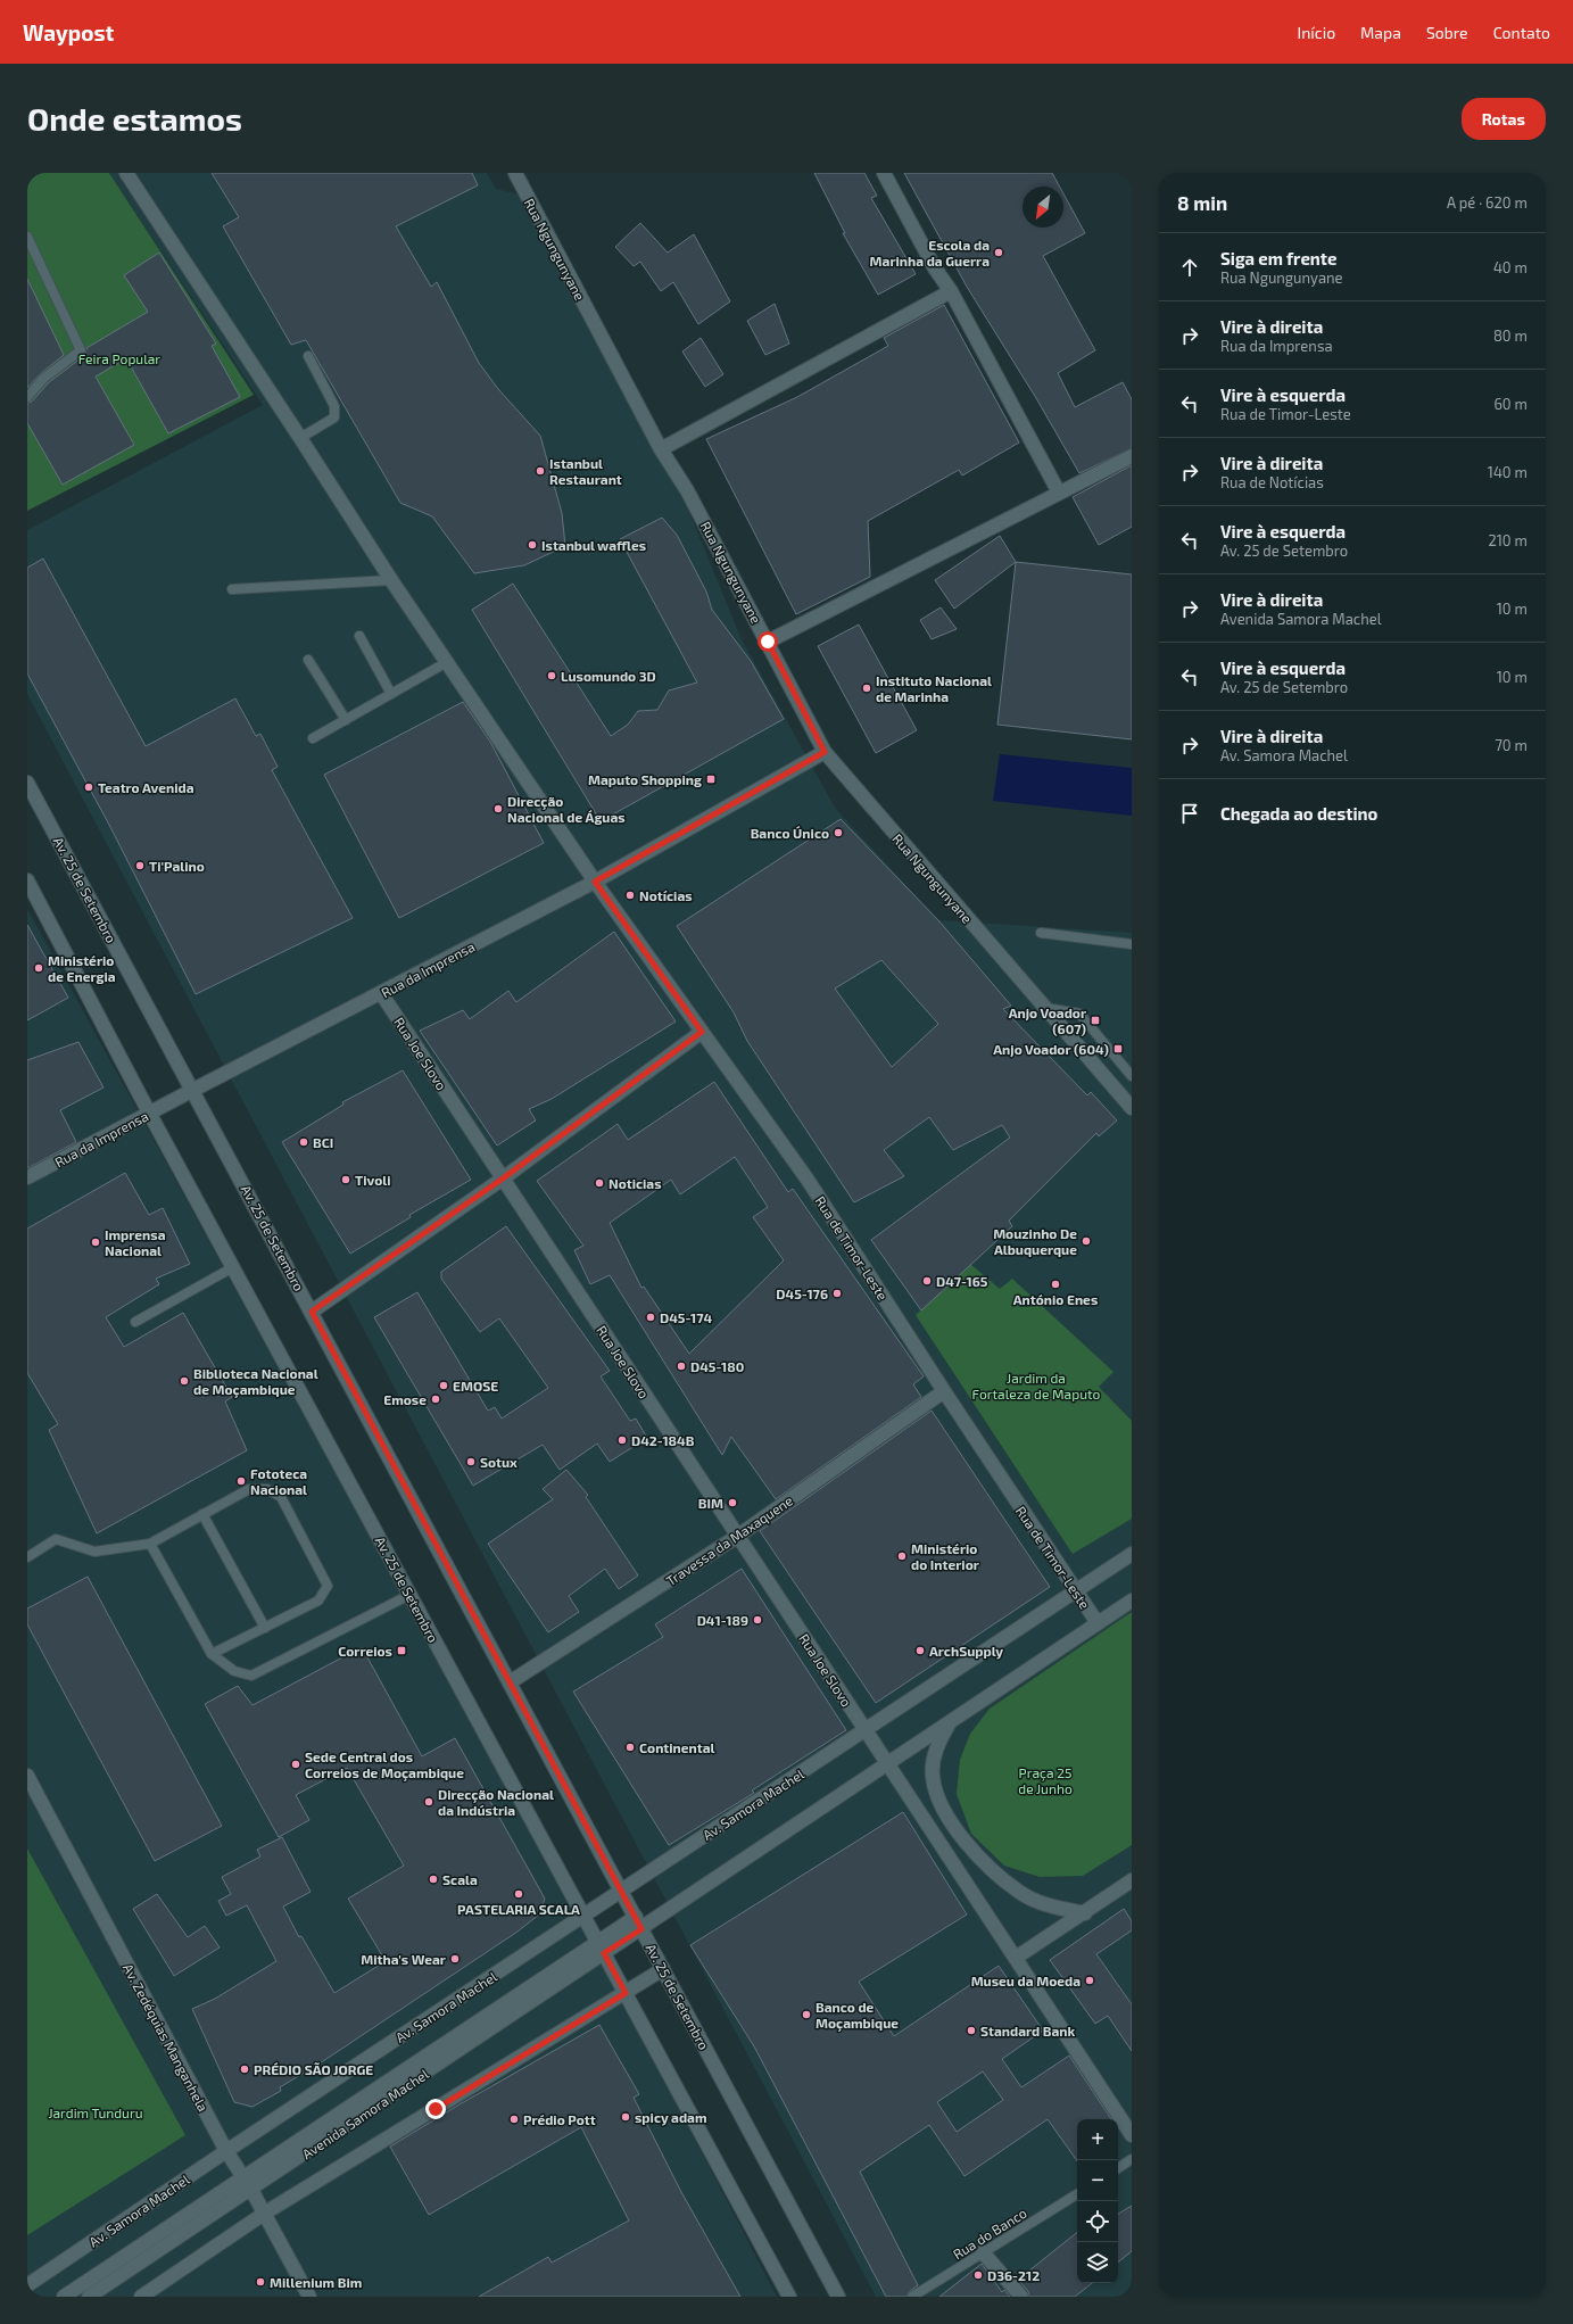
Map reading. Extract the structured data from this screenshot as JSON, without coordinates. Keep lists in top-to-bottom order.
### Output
{
  "streets": {
    "street": [
      "Rua Ngungunyane",
      "Av. 25 de Setembro",
      "Rua da Imprensa",
      "Rua Joe Slovo",
      "Rua de Timor-Leste",
      "Travessa da Maxaquene",
      "Av. Samora Machel",
      "Av. Zedéquias Manganhela",
      "Avenida Samora Machel"
    ],
    "lane": ["Rua do Banco"]
  },
  "crossings": [
    ["Rua Ngungunyane", "Rua da Imprensa"],
    ["Av. 25 de Setembro", "Rua da Imprensa"],
    ["Av. 25 de Setembro", "Travessa da Maxaquene"],
    ["Av. 25 de Setembro", "Av. Samora Machel"],
    ["Av. 25 de Setembro", "Avenida Samora Machel"],
    ["Rua da Imprensa", "Rua Joe Slovo"],
    ["Rua da Imprensa", "Rua de Timor-Leste"],
    ["Rua Joe Slovo", "Travessa da Maxaquene"],
    ["Rua Joe Slovo", "Av. Samora Machel"],
    ["Rua de Timor-Leste", "Travessa da Maxaquene"],
    ["Rua de Timor-Leste", "Av. Samora Machel"],
    ["Av. Samora Machel", "Av. Zedéquias Manganhela"],
    ["Av. Zedéquias Manganhela", "Avenida Samora Machel"]
  ],
  "parks": [
    "Feira Popular",
    "Jardim da Fortaleza de Maputo",
    "Praça 25 de Junho",
    "Jardim Tunduru"
  ],
  "places": {
    "other": [
      "Escola da Marinha da Guerra",
      "Istanbul Restaurant",
      "Istanbul waffles",
      "Lusomundo 3D",
      "Instituto Nacional de Marinha",
      "Teatro Avenida",
      "Direcção Nacional de Águas",
      "Banco Único",
      "Ti'Palino",
      "Notícias",
      "Ministério de Energia",
      "BCI",
      "Tivoli",
      "Noticias",
      "Mouzinho De Albuquerque",
      "Imprensa Nacional",
      "D47-165",
      "António Enes",
      "D45-176",
      "D45-174",
      "D45-180",
      "Biblioteca Nacional de Moçambique",
      "EMOSE",
      "Emose",
      "D42-184B",
      "Sotux",
      "Fototeca Nacional",
      "BIM",
      "Ministério do Interior",
      "D41-189",
      "ArchSupply",
      "Continental",
      "Sede Central dos Correios de Moçambique",
      "Direcção Nacional da Indústria",
      "Scala",
      "PASTELARIA SCALA",
      "Mitha's Wear",
      "Museu da Moeda",
      "Banco de Moçambique",
      "Standard Bank",
      "PRÉDIO SÃO JORGE",
      "spicy adam",
      "Prédio Pott",
      "D36-212",
      "Millenium Bim"
    ],
    "transit": [
      "Maputo Shopping",
      "Anjo Voador (607)",
      "Anjo Voador (604)",
      "Correios"
    ]
  },
  "north": "bottom left",
  "page": {
    "header": "Waypost",
    "nav": [
      "Início",
      "Mapa",
      "Sobre",
      "Contato"
    ],
    "buttons": "Rotas",
    "title": "Onde estamos",
    "heading": ["8 min", "A pé · 620 m"],
    "list": [
      ["Siga em frente", "Rua Ngungunyane", "40 m"],
      ["Vire à direita", "Rua da Imprensa", "80 m"],
      ["Vire à esquerda", "Rua de Timor-Leste", "60 m"],
      ["Vire à direita", "Rua de Notícias", "140 m"],
      ["Vire à esquerda", "Av. 25 de Setembro", "210 m"],
      ["Vire à direita", "Avenida Samora Machel", "10 m"],
      ["Vire à esquerda", "Av. 25 de Setembro", "10 m"],
      ["Vire à direita", "Av. Samora Machel", "70 m"],
      "Chegada ao destino"
    ],
    "map_buttons": ["+", "−"]
  }
}
